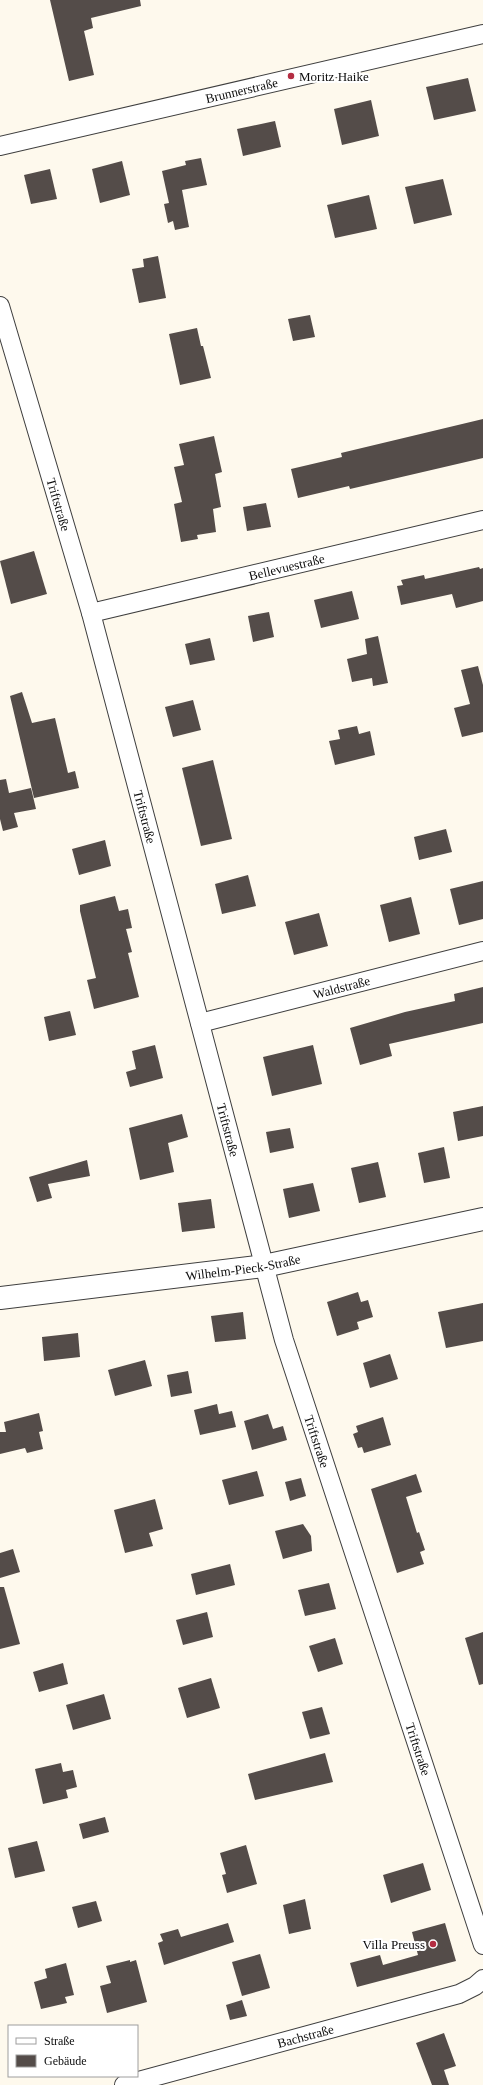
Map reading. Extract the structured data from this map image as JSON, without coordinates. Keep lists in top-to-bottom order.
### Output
{
  "streets": {
    "street": [
      "Brunnerstraße",
      "Triftstraße",
      "Bellevuestraße",
      "Waldstraße",
      "Wilhelm-Pieck-Straße",
      "Bachstraße"
    ]
  },
  "crossings": [
    ["Triftstraße", "Bellevuestraße"],
    ["Triftstraße", "Waldstraße"],
    ["Triftstraße", "Wilhelm-Pieck-Straße"]
  ],
  "places": ["Moritz Haike", "Villa Preuss"],
  "legend": ["Straße", "Gebäude"]
}
